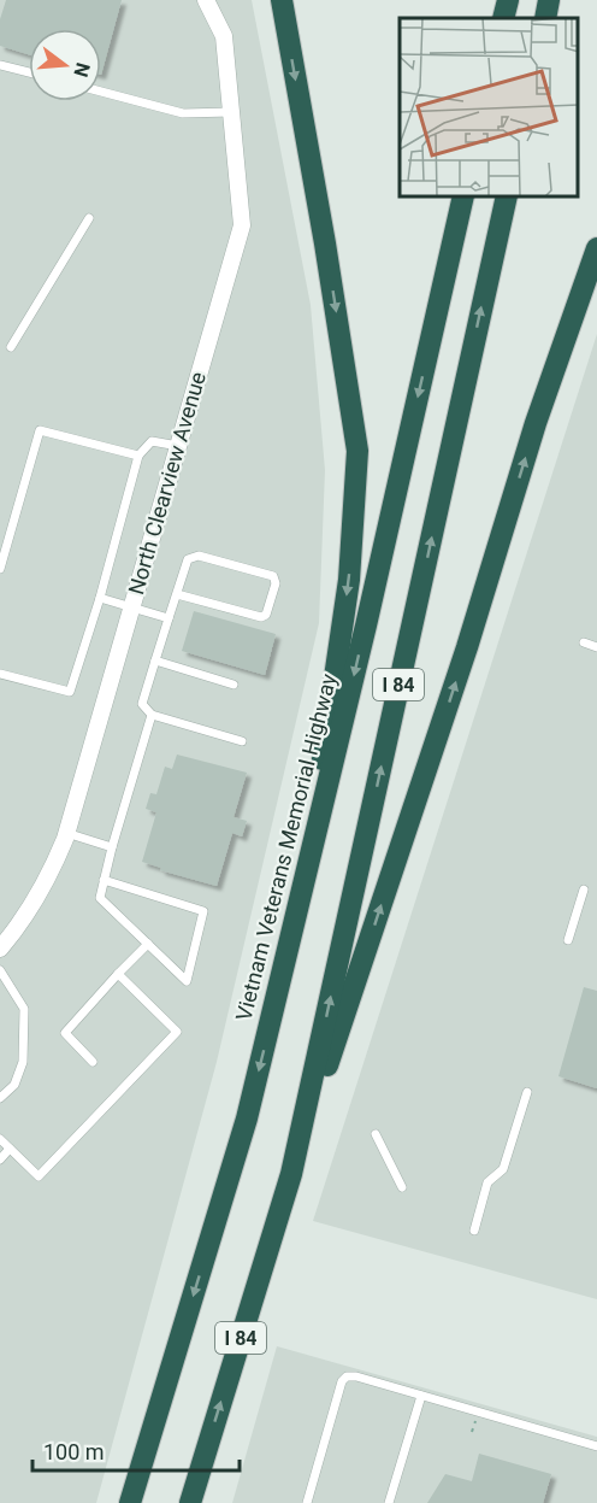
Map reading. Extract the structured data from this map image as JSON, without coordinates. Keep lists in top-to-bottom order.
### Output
{
  "streets": {
    "highway": ["I 84", "Vietnam Veterans Memorial Highway"],
    "street": ["North Clearview Avenue"]
  },
  "scale_bar": "100 m",
  "north": "right"
}
